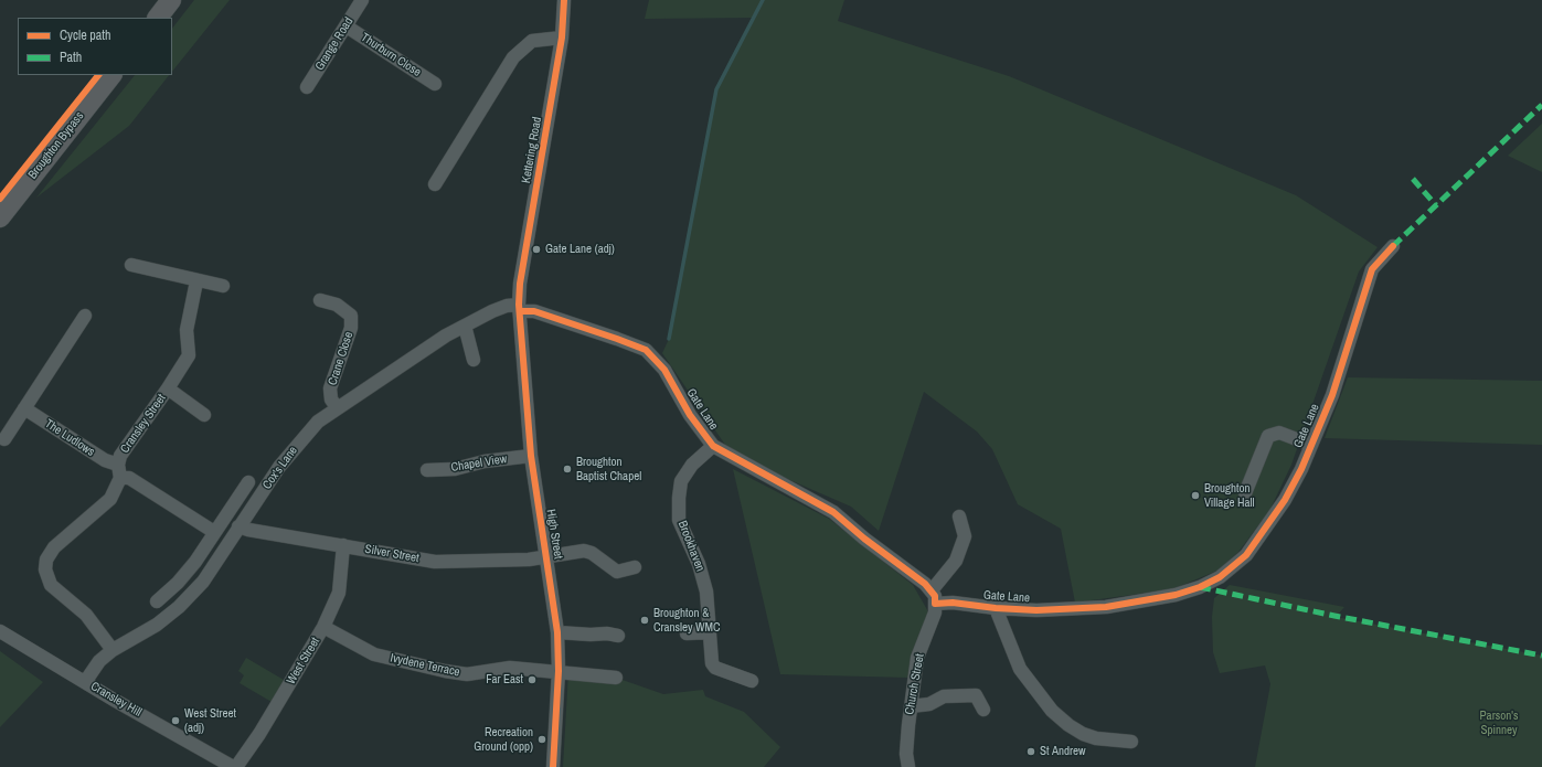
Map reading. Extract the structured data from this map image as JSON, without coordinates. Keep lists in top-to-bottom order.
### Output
{
  "streets": {
    "highway": ["Broughton Bypass"],
    "street": [
      "Grange Road",
      "Thurburn Close",
      "Kettering Road",
      "Crane Close",
      "Gate Lane",
      "Cransley Street",
      "The Ludlows",
      "Chapel View",
      "Cox's Lane",
      "High Street",
      "Brookhaven",
      "Silver Street",
      "West Street",
      "Ivydene Terrace",
      "Church Street",
      "Cransley Hill"
    ]
  },
  "crossings": [
    ["Grange Road", "Thurburn Close"],
    ["Kettering Road", "Gate Lane"],
    ["Kettering Road", "Cox's Lane"],
    ["Kettering Road", "High Street"],
    ["Crane Close", "Cox's Lane"],
    ["Gate Lane", "Cox's Lane"],
    ["Gate Lane", "High Street"],
    ["Gate Lane", "Brookhaven"],
    ["Gate Lane", "Church Street"],
    ["Cransley Street", "The Ludlows"],
    ["Cransley Street", "Cox's Lane"],
    ["Chapel View", "High Street"],
    ["Cox's Lane", "High Street"],
    ["Cox's Lane", "Silver Street"],
    ["Cox's Lane", "Cransley Hill"],
    ["High Street", "Silver Street"],
    ["High Street", "Ivydene Terrace"],
    ["Silver Street", "West Street"],
    ["West Street", "Ivydene Terrace"],
    ["West Street", "Cransley Hill"]
  ],
  "parks": ["Parson's Spinney"],
  "places": [
    "Gate Lane (adj)",
    "Broughton Baptist Chapel",
    "Broughton Village Hall",
    "Broughton & Cransley WMC",
    "Far East",
    "West Street (adj)",
    "Recreation Ground (opp)",
    "St Andrew"
  ],
  "legend": ["Cycle path", "Path"]
}
